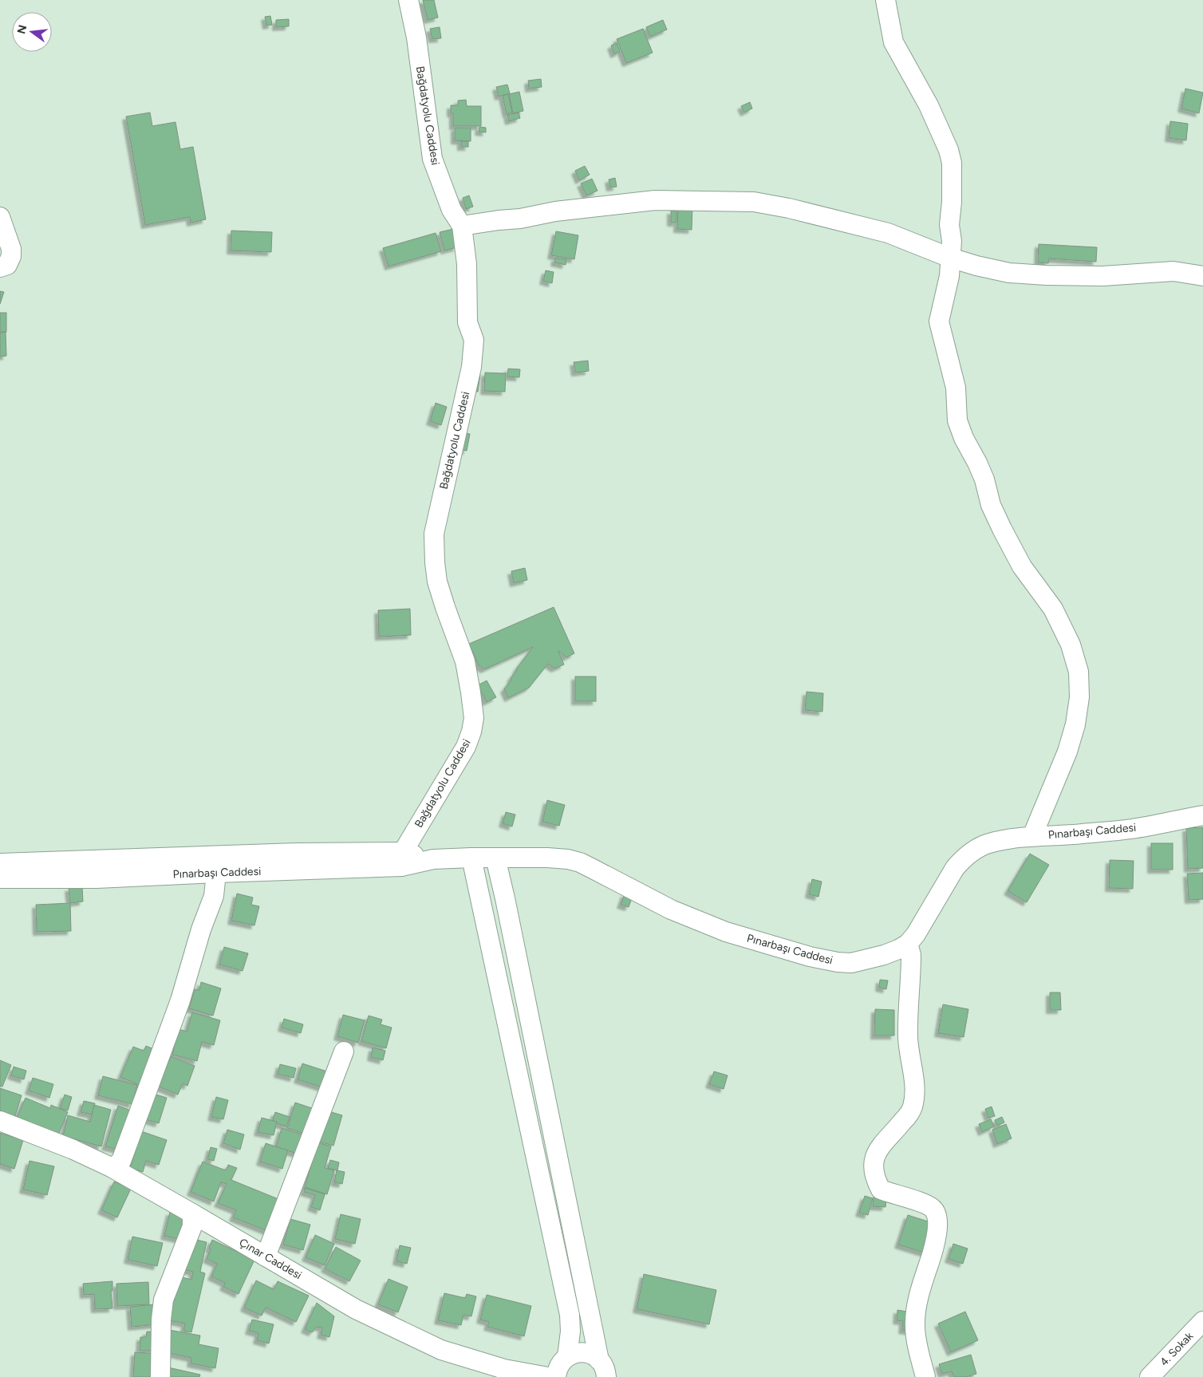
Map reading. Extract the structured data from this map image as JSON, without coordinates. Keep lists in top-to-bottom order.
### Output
{
  "streets": {
    "street": [
      "Bağdatyolu Caddesi",
      "Pınarbaşı Caddesi",
      "Çınar Caddesi",
      "4. Sokak"
    ]
  },
  "crossings": [
    ["Bağdatyolu Caddesi", "Pınarbaşı Caddesi"]
  ],
  "north": "left"
}
